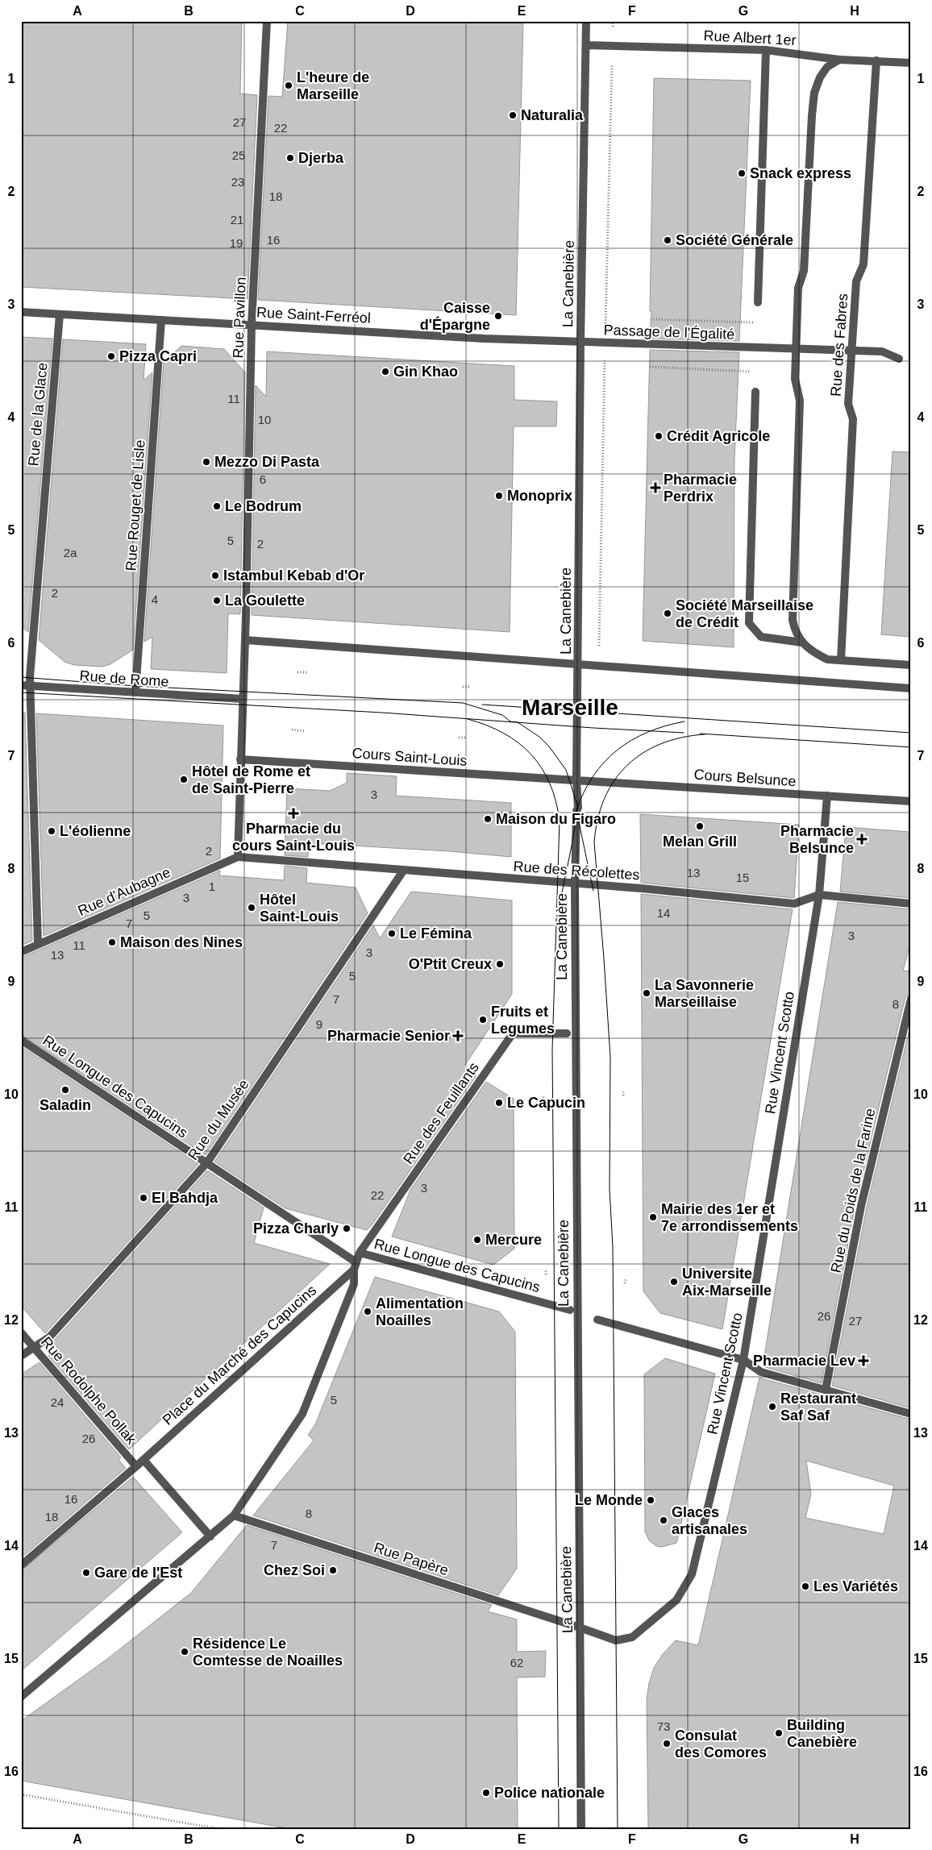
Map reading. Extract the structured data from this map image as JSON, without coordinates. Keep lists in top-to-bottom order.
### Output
{
  "streets": {
    "street": [
      "Rue Albert 1er",
      "La Canebière",
      "Rue Saint-Ferréol",
      "Rue Pavillon",
      "Passage de l'Égalité",
      "Rue des Fabres",
      "Rue de la Glace",
      "Rue Rouget de Lisle",
      "Rue de Rome",
      "Cours Saint-Louis",
      "Cours Belsunce",
      "Rue des Récolettes",
      "Rue d'Aubagne",
      "Rue Vincent Scotto",
      "Rue Longue des Capucins",
      "Rue des Feuillants",
      "Rue du Musée",
      "Rue du Poids de la Farine",
      "Place du Marché des Capucins",
      "Rue Rodolphe Pollak",
      "Rue Papère"
    ]
  },
  "crossings": [
    ["Rue Albert 1er", "La Canebière"],
    ["Rue Albert 1er", "Rue des Fabres"],
    ["La Canebière", "Rue Saint-Ferréol"],
    ["La Canebière", "Passage de l'Égalité"],
    ["La Canebière", "Cours Saint-Louis"],
    ["La Canebière", "Cours Belsunce"],
    ["La Canebière", "Rue des Récolettes"],
    ["La Canebière", "Rue Vincent Scotto"],
    ["La Canebière", "Rue Papère"],
    ["Rue Saint-Ferréol", "Rue Pavillon"],
    ["Rue Saint-Ferréol", "Passage de l'Égalité"],
    ["Rue Saint-Ferréol", "Rue de la Glace"],
    ["Rue Saint-Ferréol", "Rue Rouget de Lisle"],
    ["Passage de l'Égalité", "Rue des Fabres"],
    ["Rue de la Glace", "Rue de Rome"],
    ["Rue de la Glace", "Rue d'Aubagne"],
    ["Rue Rouget de Lisle", "Rue de Rome"],
    ["Cours Saint-Louis", "Cours Belsunce"],
    ["Cours Belsunce", "Rue Vincent Scotto"],
    ["Rue des Récolettes", "Rue d'Aubagne"],
    ["Rue des Récolettes", "Rue Vincent Scotto"],
    ["Rue des Récolettes", "Rue du Musée"],
    ["Rue Vincent Scotto", "Rue Papère"],
    ["Rue Longue des Capucins", "Rue des Feuillants"],
    ["Rue Longue des Capucins", "Rue du Musée"],
    ["Rue Longue des Capucins", "Place du Marché des Capucins"],
    ["Rue des Feuillants", "Place du Marché des Capucins"],
    ["Rue du Musée", "Rue Rodolphe Pollak"],
    ["Place du Marché des Capucins", "Rue Rodolphe Pollak"],
    ["Place du Marché des Capucins", "Rue Papère"]
  ],
  "districts": ["Marseille"],
  "places": {
    "other": [
      "L'heure de Marseille",
      "Naturalia",
      "Djerba",
      "Snack express",
      "Société Générale",
      "Caisse d'Épargne",
      "Pizza Capri",
      "Gin Khao",
      "Crédit Agricole",
      "Mezzo Di Pasta",
      "Monoprix",
      "Le Bodrum",
      "Istambul Kebab d'Or",
      "La Goulette",
      "Société Marseillaise de Crédit",
      "Hôtel de Rome et de Saint-Pierre",
      "Maison du Figaro",
      "Melan Grill",
      "L'éolienne",
      "Hôtel Saint-Louis",
      "Le Fémina",
      "Maison des Nines",
      "O'Ptit Creux",
      "La Savonnerie Marseillaise",
      "Fruits et Legumes",
      "Saladin",
      "Le Capucin",
      "El Bahdja",
      "Mairie des 1er et 7e arrondissements",
      "Pizza Charly",
      "Mercure",
      "Universite Aix-Marseille",
      "Alimentation Noailles",
      "Restaurant Saf Saf",
      "Le Monde",
      "Glaces artisanales",
      "Chez Soi",
      "Gare de l'Est",
      "Les Variétés",
      "Résidence Le Comtesse de Noailles",
      "Building Canebière",
      "Consulat des Comores",
      "Police nationale"
    ],
    "health": [
      "Pharmacie Perdrix",
      "Pharmacie du cours Saint-Louis",
      "Pharmacie Belsunce",
      "Pharmacie Senior",
      "Pharmacie Lev"
    ]
  },
  "house_numbers": [
    "27",
    "22",
    "25",
    "23",
    "18",
    "21",
    "16",
    "19",
    "11",
    "10",
    "6",
    "5",
    "2",
    "2a",
    "2",
    "4",
    "3",
    "2",
    "13",
    "15",
    "1",
    "3",
    "14",
    "5",
    "7",
    "3",
    "11",
    "3",
    "13",
    "5",
    "7",
    "8",
    "9",
    "3",
    "22",
    "26",
    "27",
    "5",
    "24",
    "26",
    "16",
    "8",
    "18",
    "7",
    "62",
    "73"
  ],
  "grid": {
    "columns": [
      "A",
      "B",
      "C",
      "D",
      "E",
      "F",
      "G",
      "H"
    ],
    "rows": [
      "1",
      "2",
      "3",
      "4",
      "5",
      "6",
      "7",
      "8",
      "9",
      "10",
      "11",
      "12",
      "13",
      "14",
      "15",
      "16"
    ]
  }
}
